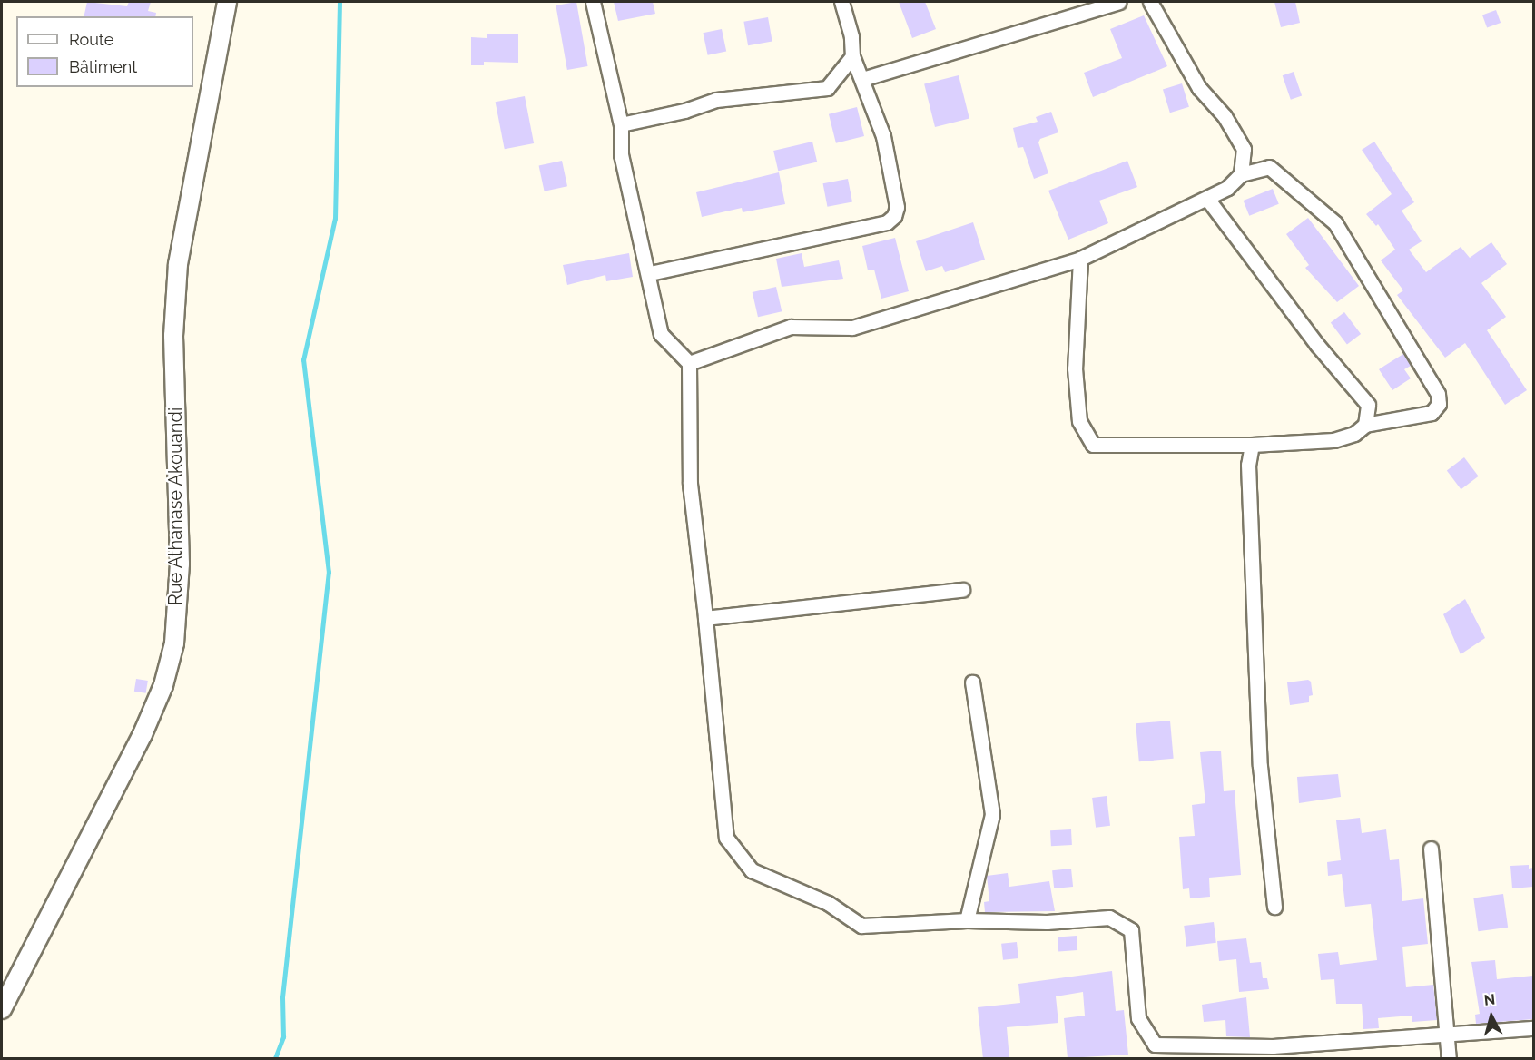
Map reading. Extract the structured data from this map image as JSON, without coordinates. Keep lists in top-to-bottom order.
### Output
{
  "streets": {
    "street": ["Rue Athanase Akouandi"]
  },
  "legend": ["Route", "Bâtiment"],
  "north": "top"
}
